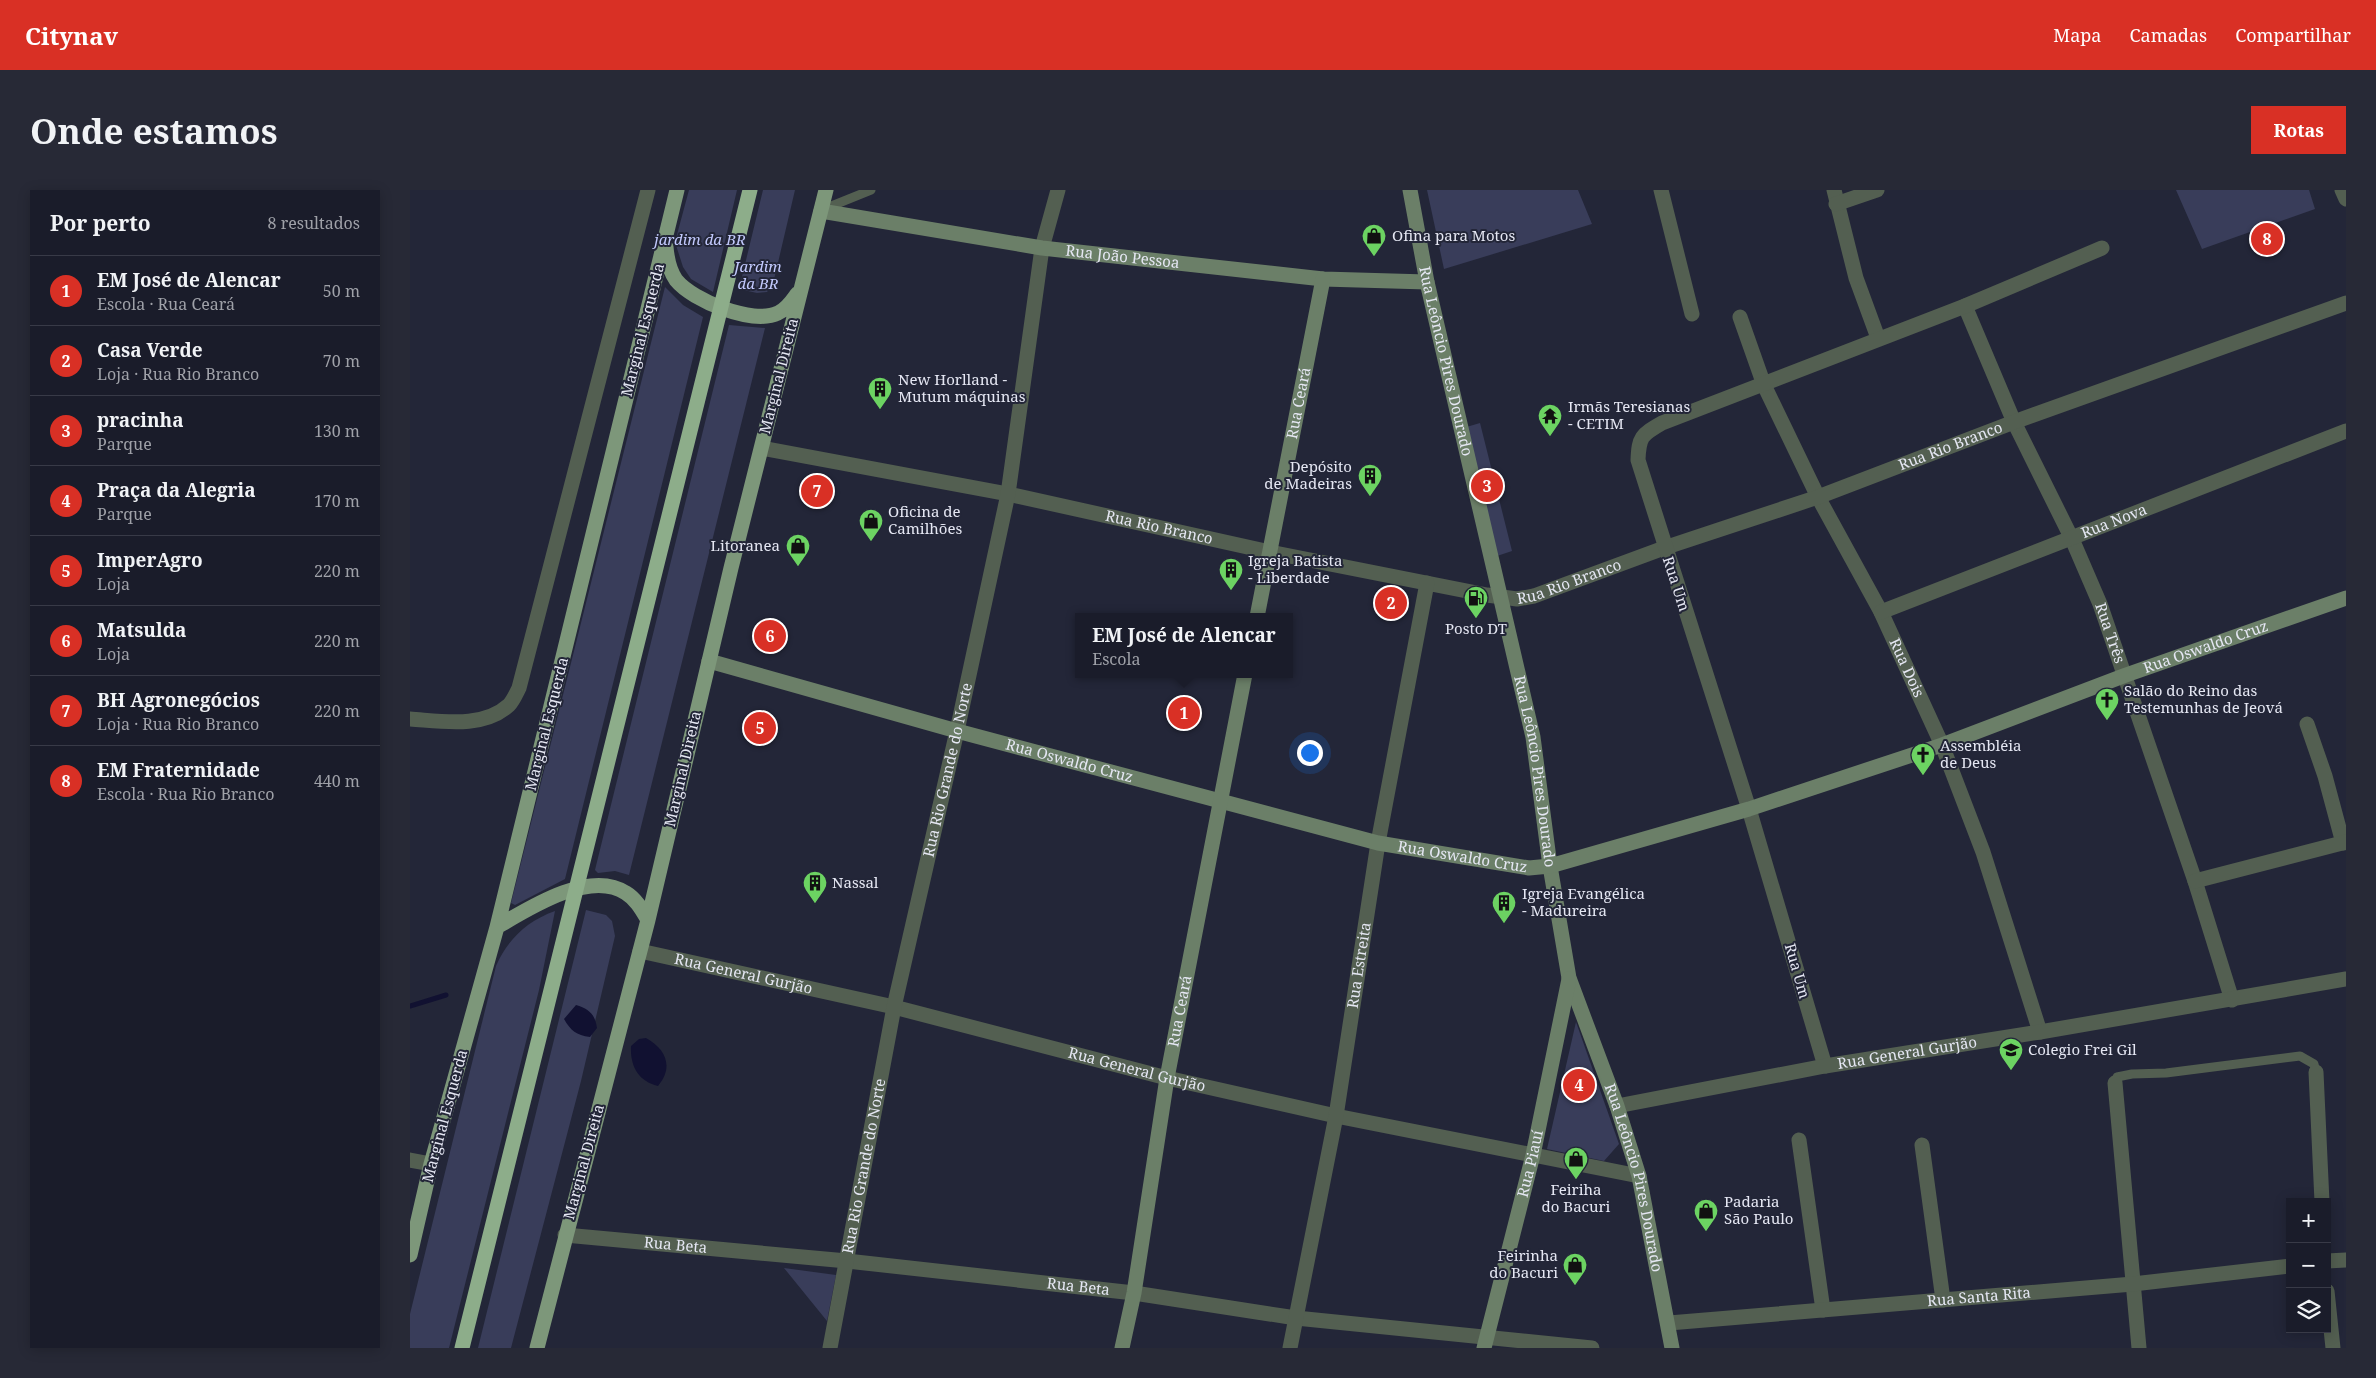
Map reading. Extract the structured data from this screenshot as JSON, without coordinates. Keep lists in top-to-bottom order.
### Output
{
  "streets": {
    "main road": ["Marginal Esquerda", "Marginal Direita"],
    "street": [
      "Rua João Pessoa",
      "Rua Leôncio Pires Dourado",
      "Rua Ceará",
      "Rua Rio Branco",
      "Rua Nova",
      "Rua Um",
      "Rua Três",
      "Rua Oswaldo Cruz",
      "Rua Dois",
      "Rua Rio Grande do Norte",
      "Rua Estreita",
      "Rua General Gurjão",
      "Rua Piauí",
      "Rua Beta",
      "Rua Santa Rita"
    ]
  },
  "crossings": [
    ["Rua João Pessoa", "Rua Leôncio Pires Dourado"],
    ["Rua João Pessoa", "Marginal Direita"],
    ["Rua João Pessoa", "Rua Ceará"],
    ["Rua João Pessoa", "Rua Rio Grande do Norte"],
    ["Rua Leôncio Pires Dourado", "Rua Rio Branco"],
    ["Rua Leôncio Pires Dourado", "Rua Oswaldo Cruz"],
    ["Rua Leôncio Pires Dourado", "Rua General Gurjão"],
    ["Rua Leôncio Pires Dourado", "Rua Piauí"],
    ["Rua Leôncio Pires Dourado", "Rua Santa Rita"],
    ["Marginal Direita", "Rua Rio Branco"],
    ["Marginal Direita", "Rua Oswaldo Cruz"],
    ["Marginal Direita", "Rua General Gurjão"],
    ["Marginal Direita", "Rua Beta"],
    ["Rua Ceará", "Rua Rio Branco"],
    ["Rua Ceará", "Rua Oswaldo Cruz"],
    ["Rua Ceará", "Rua General Gurjão"],
    ["Rua Ceará", "Rua Beta"],
    ["Rua Rio Branco", "Rua Um"],
    ["Rua Rio Branco", "Rua Três"],
    ["Rua Rio Branco", "Rua Dois"],
    ["Rua Rio Branco", "Rua Rio Grande do Norte"],
    ["Rua Rio Branco", "Rua Estreita"],
    ["Rua Nova", "Rua Três"],
    ["Rua Nova", "Rua Dois"],
    ["Rua Um", "Rua Três"],
    ["Rua Um", "Rua Oswaldo Cruz"],
    ["Rua Um", "Rua Dois"],
    ["Rua Um", "Rua General Gurjão"],
    ["Rua Três", "Rua Oswaldo Cruz"],
    ["Rua Três", "Rua General Gurjão"],
    ["Rua Oswaldo Cruz", "Rua Dois"],
    ["Rua Oswaldo Cruz", "Rua Rio Grande do Norte"],
    ["Rua Oswaldo Cruz", "Rua Estreita"],
    ["Rua Dois", "Rua General Gurjão"],
    ["Rua Rio Grande do Norte", "Rua General Gurjão"],
    ["Rua Rio Grande do Norte", "Rua Beta"],
    ["Rua Estreita", "Rua General Gurjão"],
    ["Rua Estreita", "Rua Beta"],
    ["Rua General Gurjão", "Rua Piauí"],
    ["Rua Piauí", "Rua Beta"]
  ],
  "parks": ["jardim da BR", "Jardim da BR"],
  "places": {
    "shop": [
      "Ofina para Motos",
      "Oficina de Camilhões",
      "Litoranea",
      "Feiriha do Bacuri",
      "Padaria São Paulo",
      "Feirinha do Bacuri"
    ],
    "building": [
      "New Horlland - Mutum máquinas",
      "Depósito de Madeiras",
      "Igreja Batista - Liberdade",
      "Nassal",
      "Igreja Evangélica - Madureira"
    ],
    "temple": ["Irmãs Teresianas - CETIM"],
    "fuel station": ["Posto DT"],
    "church": ["Salão do Reino das Testemunhas de Jeová", "Assembléia de Deus"],
    "school or university": ["Colegio Frei Gil"]
  },
  "page": {
    "header": "Citynav",
    "nav": ["Mapa", "Camadas", "Compartilhar"],
    "buttons": "Rotas",
    "title": "Onde estamos",
    "heading": ["Por perto", "8 resultados"],
    "pins": [
      "8",
      "3",
      "7",
      "2",
      "6",
      "1",
      "5",
      "4"
    ],
    "list": [
      {
        "mark": "1",
        "name": "EM José de Alencar",
        "note": "Escola · Rua Ceará",
        "value": "50 m"
      },
      {
        "mark": "2",
        "name": "Casa Verde",
        "note": "Loja · Rua Rio Branco",
        "value": "70 m"
      },
      {
        "mark": "3",
        "name": "pracinha",
        "note": "Parque",
        "value": "130 m"
      },
      {
        "mark": "4",
        "name": "Praça da Alegria",
        "note": "Parque",
        "value": "170 m"
      },
      {
        "mark": "5",
        "name": "ImperAgro",
        "note": "Loja",
        "value": "220 m"
      },
      {
        "mark": "6",
        "name": "Matsulda",
        "note": "Loja",
        "value": "220 m"
      },
      {
        "mark": "7",
        "name": "BH Agronegócios",
        "note": "Loja · Rua Rio Branco",
        "value": "220 m"
      },
      {
        "mark": "8",
        "name": "EM Fraternidade",
        "note": "Escola · Rua Rio Branco",
        "value": "440 m"
      }
    ],
    "popup": ["EM José de Alencar", "Escola"],
    "map_buttons": ["+", "−"]
  }
}
